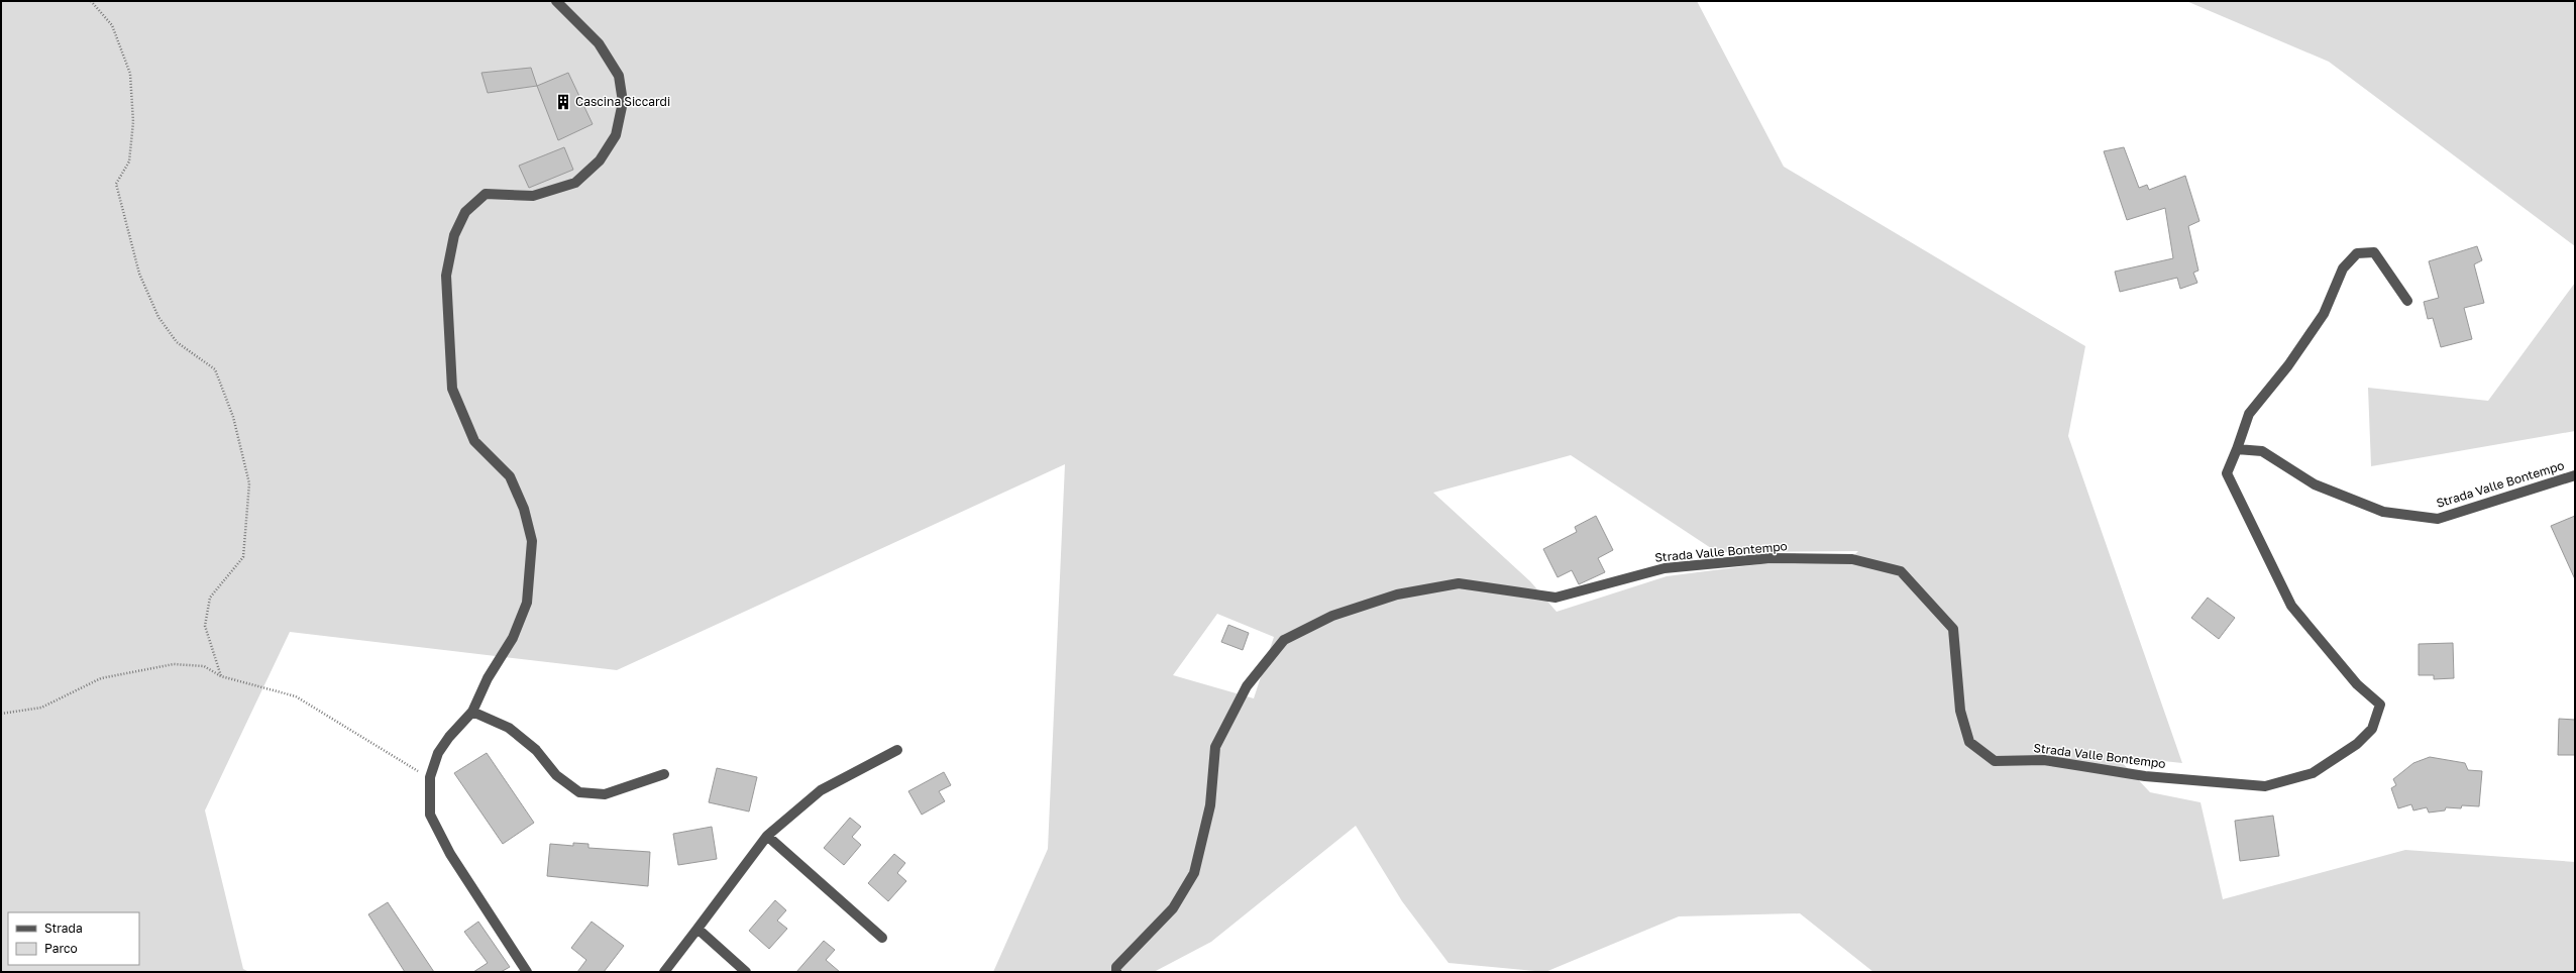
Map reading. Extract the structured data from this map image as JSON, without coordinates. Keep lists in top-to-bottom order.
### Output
{
  "streets": {
    "street": ["Strada Valle Bontempo"]
  },
  "places": {
    "building": ["Cascina Siccardi"]
  },
  "legend": ["Strada", "Parco"]
}
